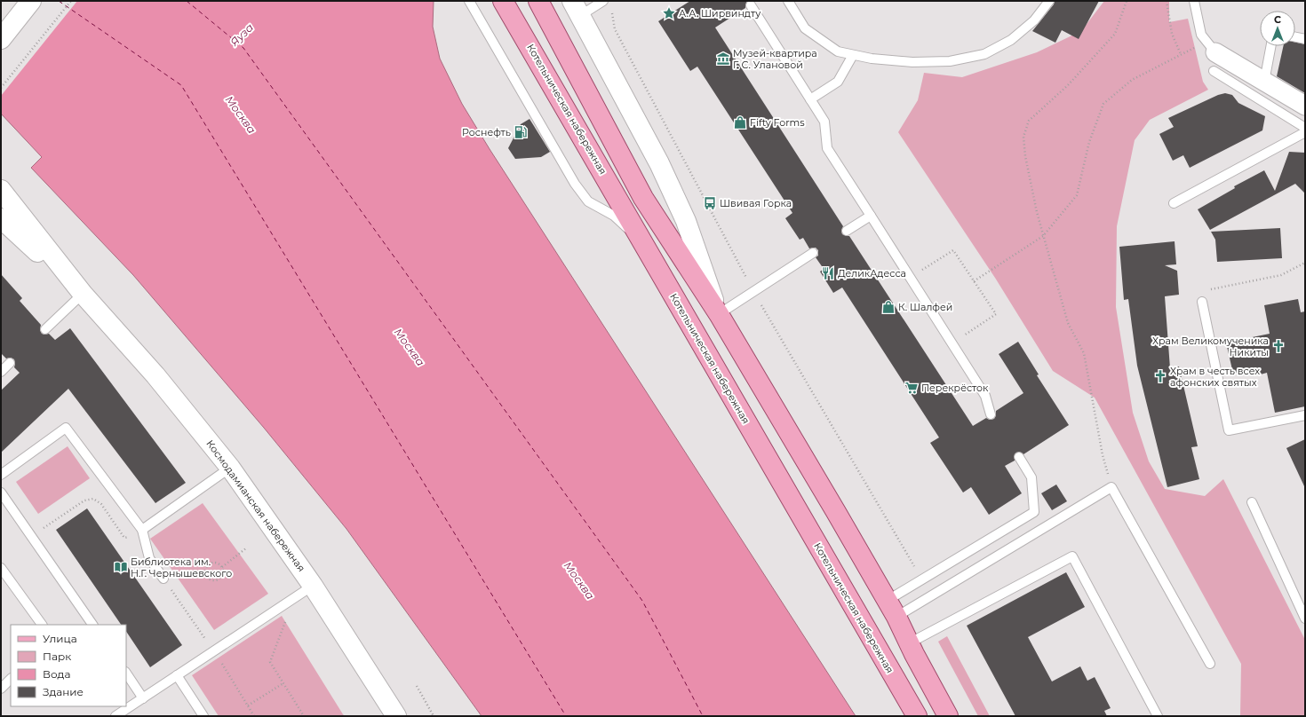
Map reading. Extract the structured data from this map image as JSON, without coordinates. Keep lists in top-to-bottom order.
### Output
{
  "streets": {
    "main road": ["Котельническая набережная", "Космодамианская набережная"]
  },
  "water": ["Яуза", "Москва"],
  "places": {
    "place": ["А.А. Ширвиндту"],
    "museum": ["Музей-квартира Г. С. Улановой"],
    "shop": ["Fifty Forms", "К. Шалфей"],
    "fuel station": ["Роснефть"],
    "bus stop": ["Швивая Горка"],
    "restaurant": ["ДеликАдесса"],
    "church": ["Храм Великомученика Никиты", "Храм в честь всех афонских святых"],
    "supermarket": ["Перекрёсток"],
    "library": ["Библиотека им. Н.Г. Чернышевского"]
  },
  "legend": [
    "Улица",
    "Парк",
    "Вода",
    "Здание"
  ],
  "north": "top"
}
